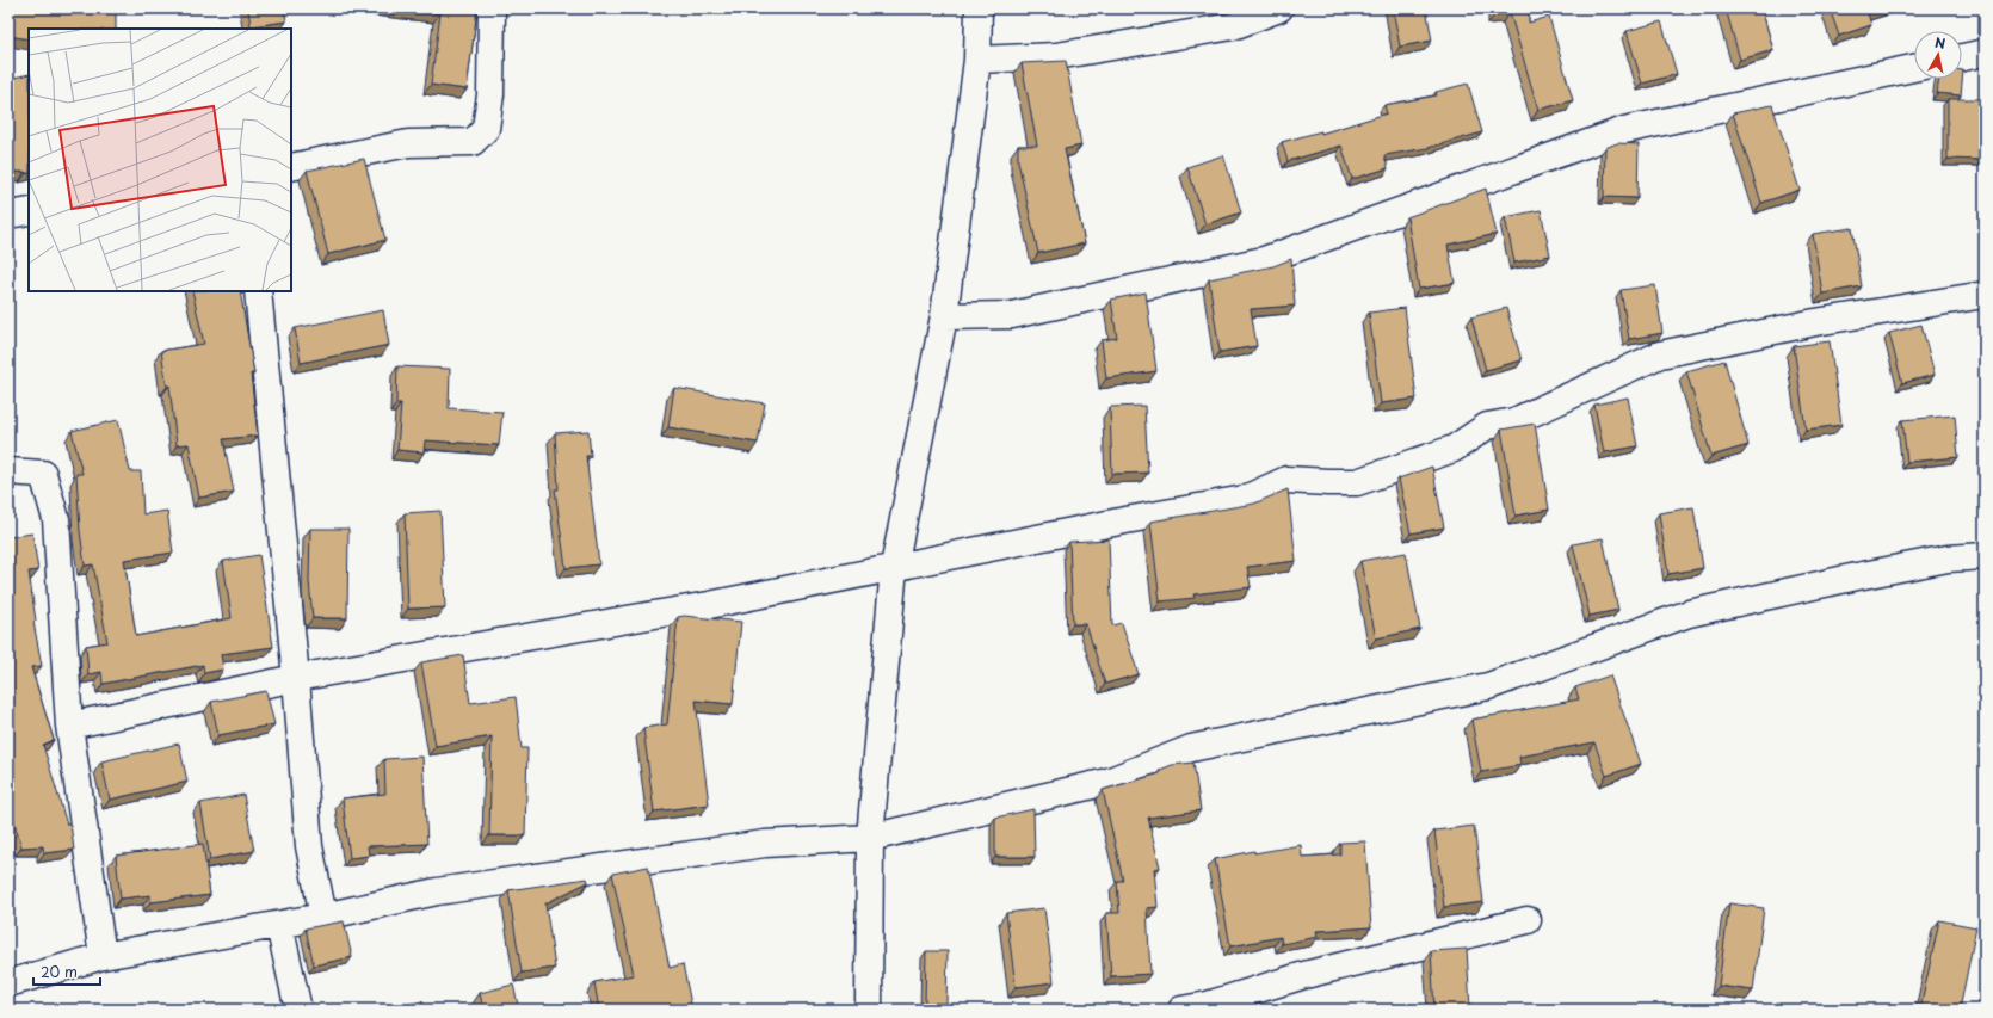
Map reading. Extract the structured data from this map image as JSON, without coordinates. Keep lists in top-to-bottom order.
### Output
{
  "scale_bar": "20 m",
  "north": "top"
}
